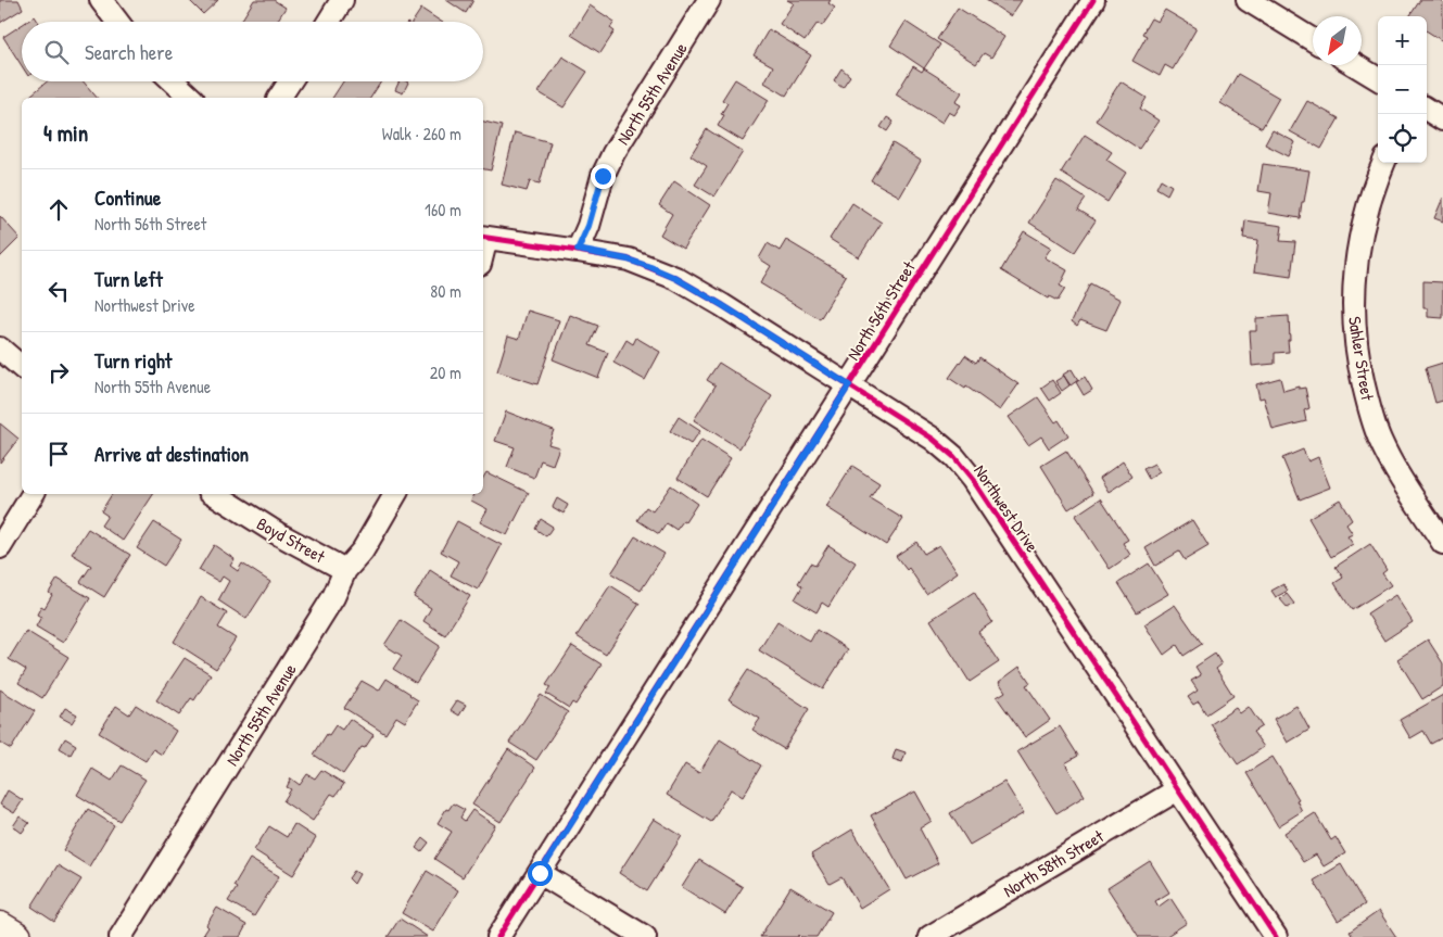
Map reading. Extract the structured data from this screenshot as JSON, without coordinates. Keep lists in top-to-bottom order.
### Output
{
  "streets": {
    "street": [
      "North 55th Avenue",
      "North 56th Street",
      "Sahler Street",
      "Northwest Drive",
      "Boyd Street",
      "North 58th Street"
    ]
  },
  "crossings": [
    ["North 55th Avenue", "Northwest Drive"],
    ["North 55th Avenue", "Boyd Street"],
    ["North 56th Street", "Northwest Drive"],
    ["Northwest Drive", "North 58th Street"]
  ],
  "north": "bottom left",
  "page": {
    "map_buttons": ["+", "−"],
    "search": "Search here",
    "heading": ["4 min", "Walk · 260 m"],
    "list": [
      ["Continue", "North 56th Street", "160 m"],
      ["Turn left", "Northwest Drive", "80 m"],
      ["Turn right", "North 55th Avenue", "20 m"],
      "Arrive at destination"
    ]
  }
}
